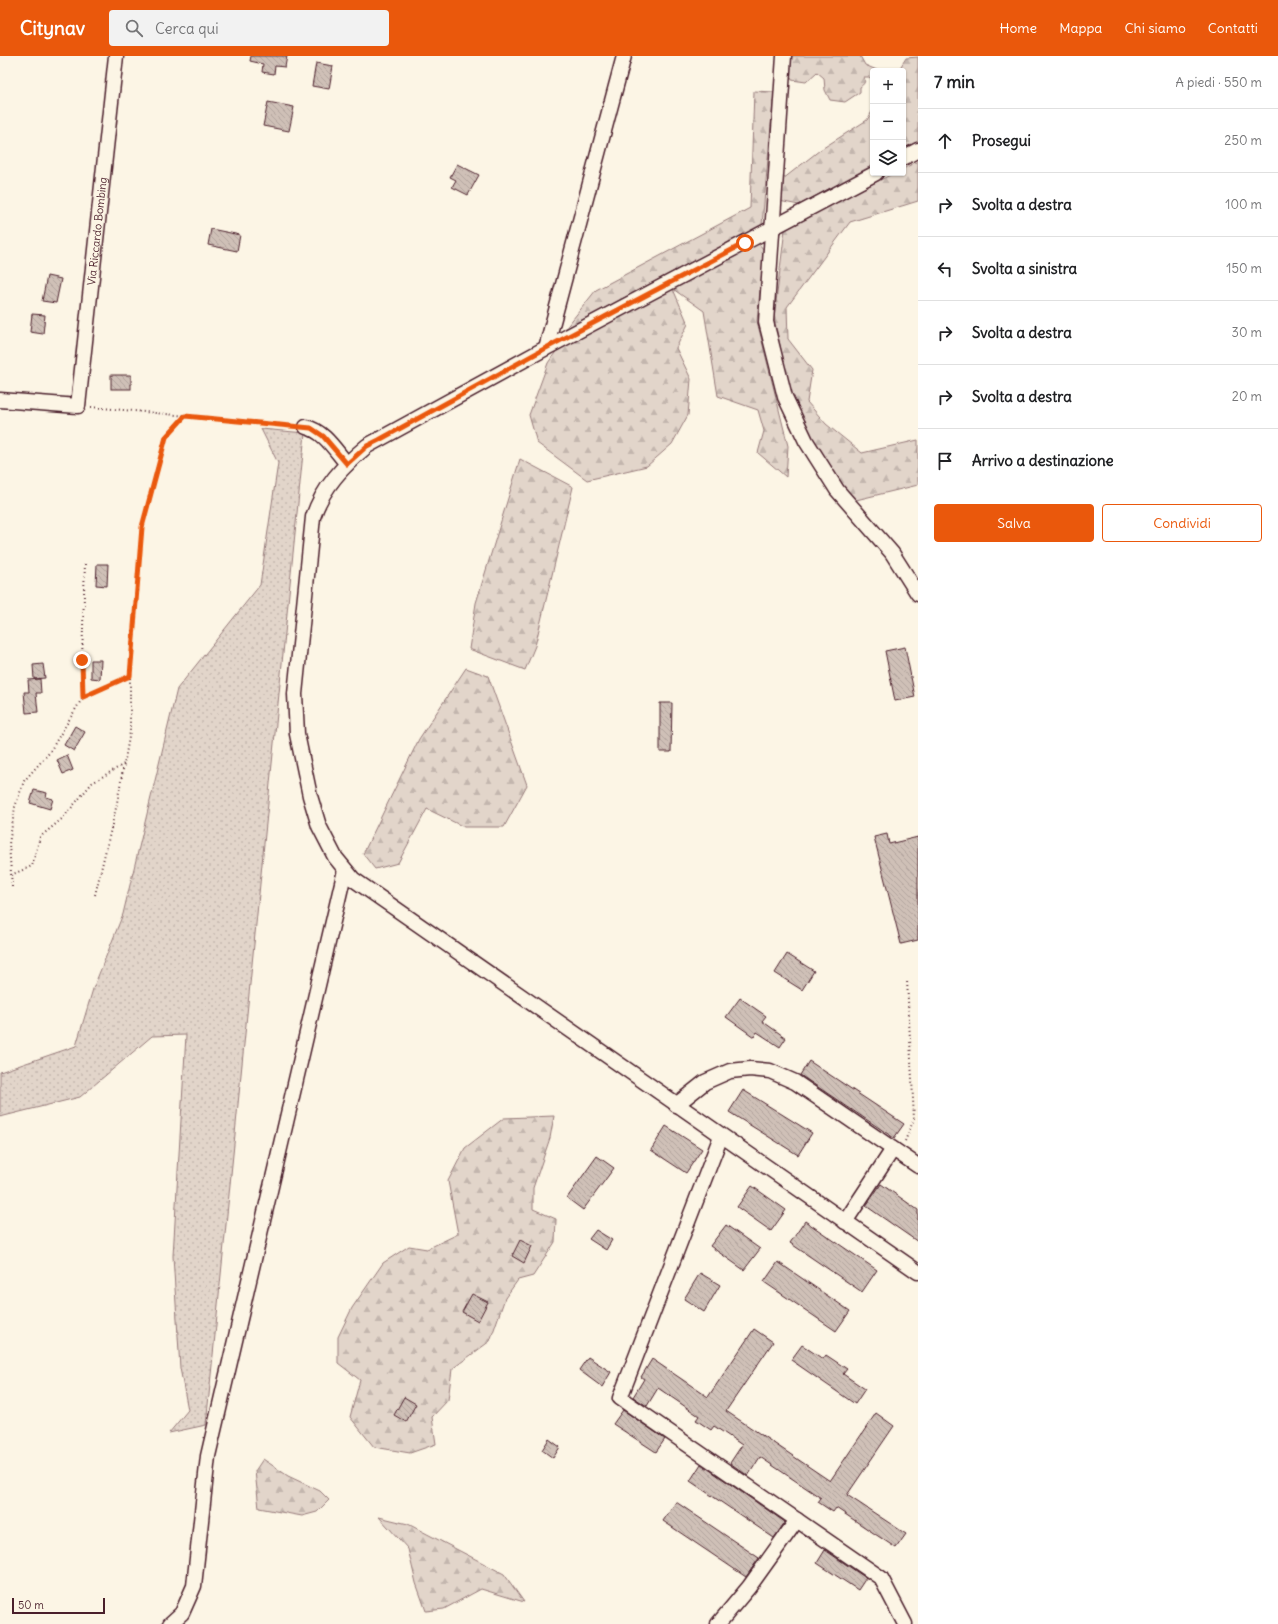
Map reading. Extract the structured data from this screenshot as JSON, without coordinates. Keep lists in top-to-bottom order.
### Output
{
  "streets": {
    "street": ["Via Riccardo Bombing"]
  },
  "scale_bar": "50 m",
  "page": {
    "header": "Citynav",
    "search": "Cerca qui",
    "nav": [
      "Home",
      "Mappa",
      "Chi siamo",
      "Contatti"
    ],
    "heading": ["7 min", "A piedi · 550 m"],
    "map_buttons": ["+", "−"],
    "list": [
      ["Prosegui", "250 m"],
      ["Svolta a destra", "100 m"],
      ["Svolta a sinistra", "150 m"],
      ["Svolta a destra", "30 m"],
      ["Svolta a destra", "20 m"],
      "Arrivo a destinazione"
    ],
    "buttons": ["Salva", "Condividi"],
    "scale": "50 m"
  }
}
